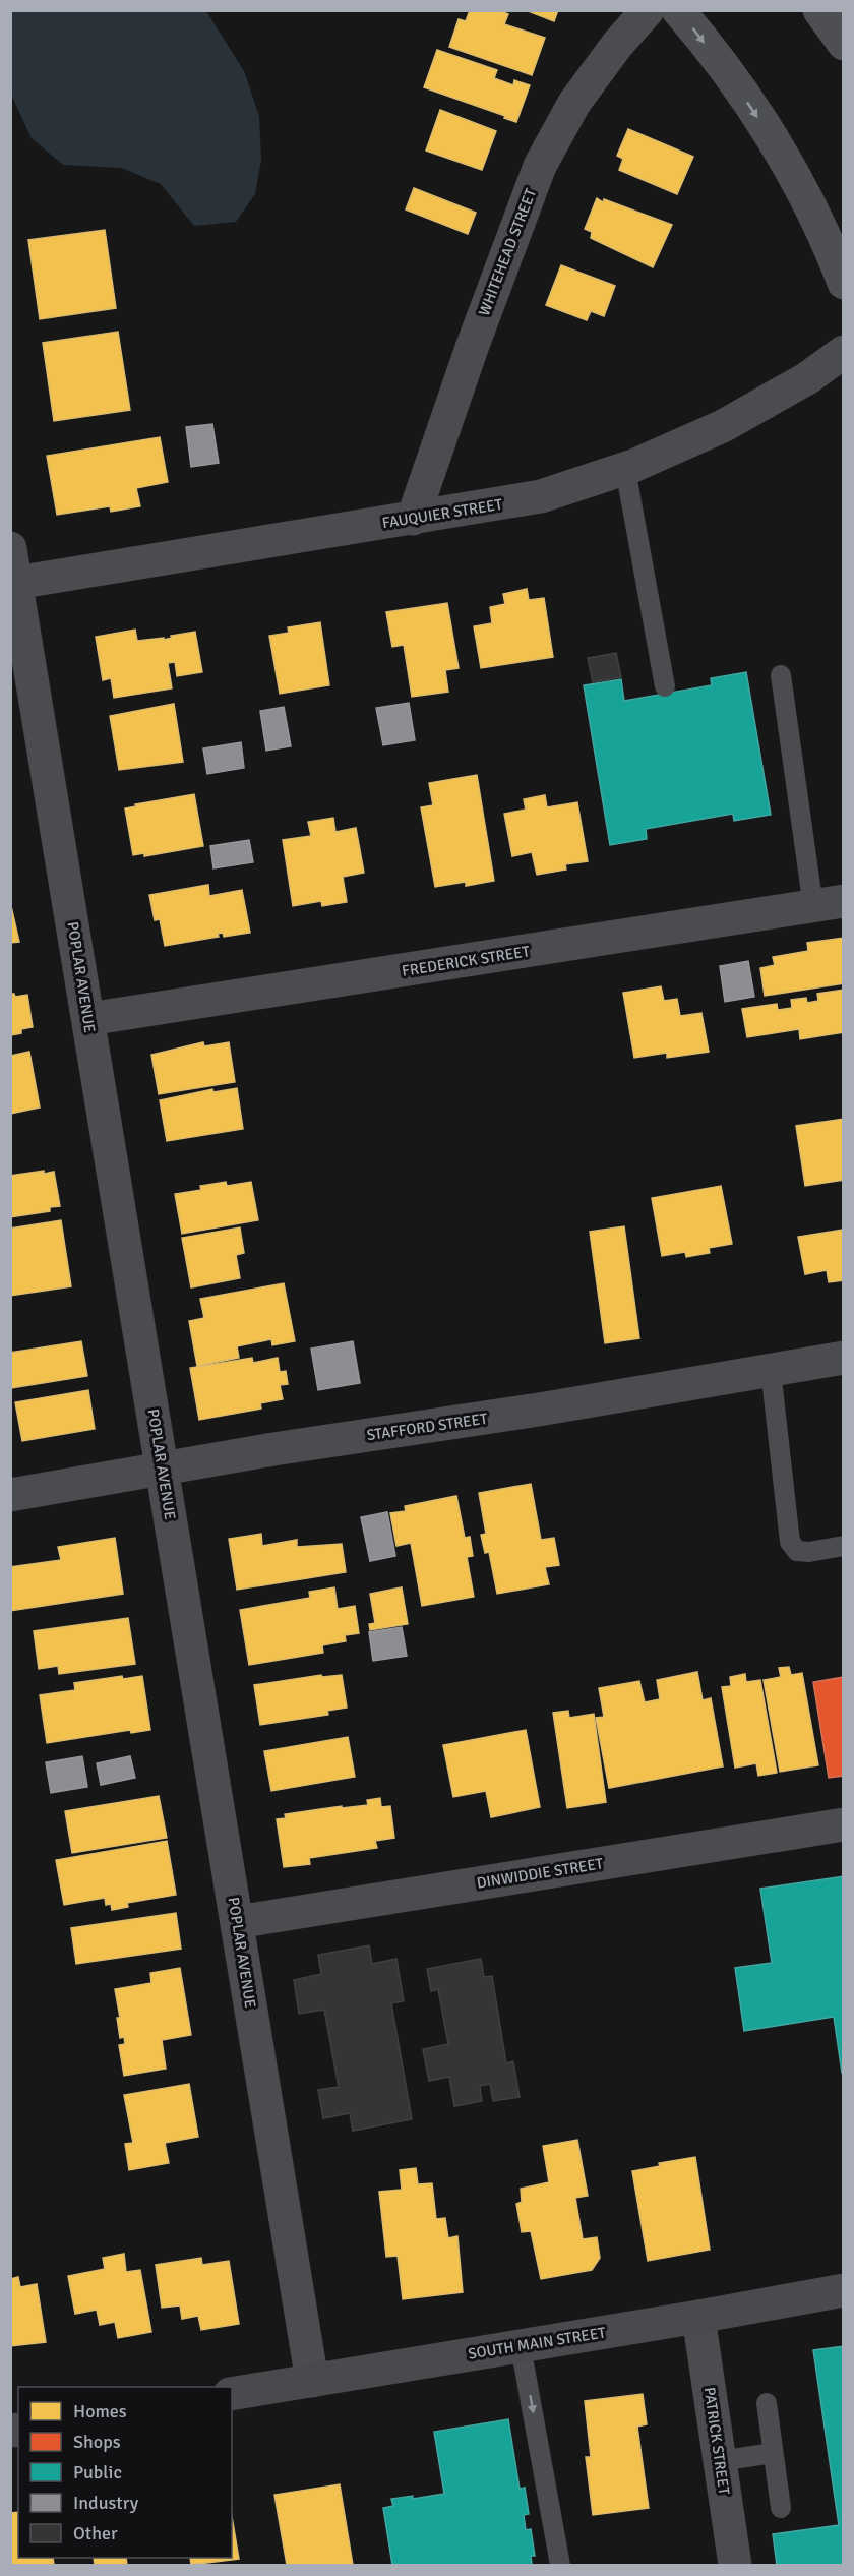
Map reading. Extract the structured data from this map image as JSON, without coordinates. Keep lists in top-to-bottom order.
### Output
{
  "streets": {
    "street": [
      "WHITEHEAD STREET",
      "FAUQUIER STREET",
      "FREDERICK STREET",
      "POPLAR AVENUE",
      "STAFFORD STREET",
      "DINWIDDIE STREET",
      "SOUTH MAIN STREET",
      "PATRICK STREET"
    ]
  },
  "crossings": [
    ["WHITEHEAD STREET", "FAUQUIER STREET"],
    ["FAUQUIER STREET", "POPLAR AVENUE"],
    ["FREDERICK STREET", "POPLAR AVENUE"],
    ["POPLAR AVENUE", "STAFFORD STREET"],
    ["POPLAR AVENUE", "DINWIDDIE STREET"],
    ["POPLAR AVENUE", "SOUTH MAIN STREET"],
    ["SOUTH MAIN STREET", "PATRICK STREET"]
  ],
  "legend": [
    "Homes",
    "Shops",
    "Public",
    "Industry",
    "Other"
  ]
}
